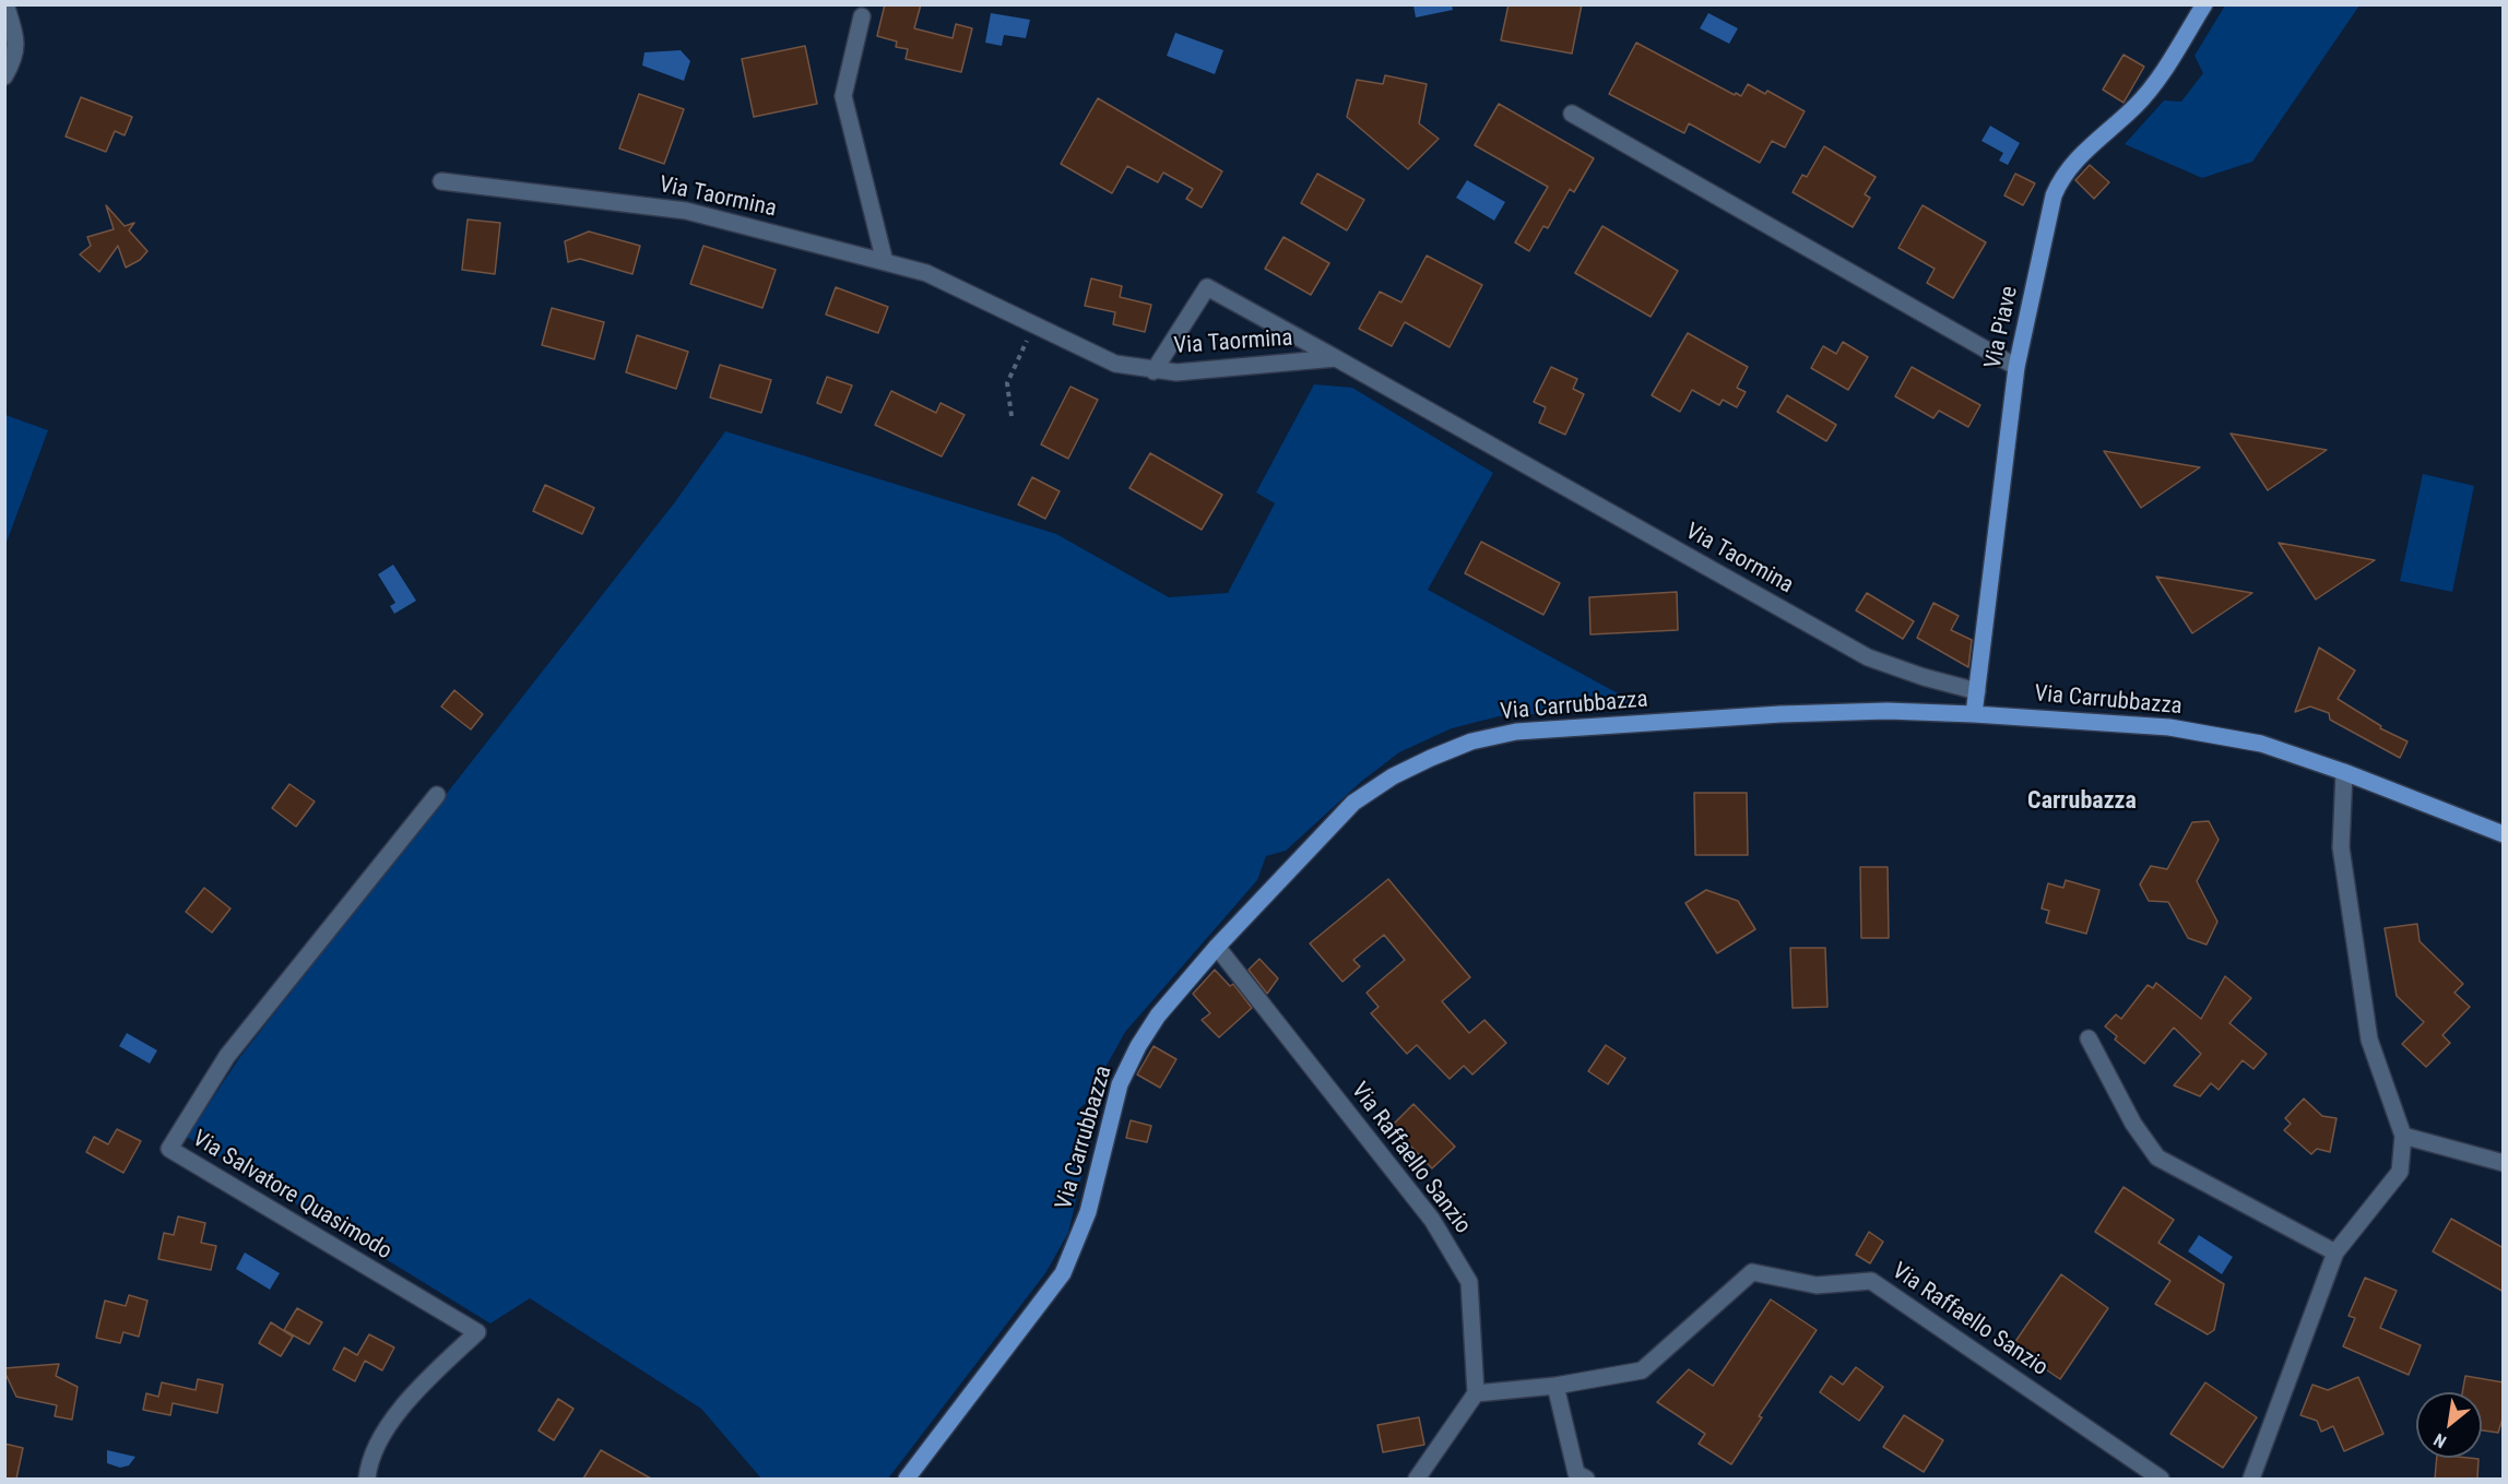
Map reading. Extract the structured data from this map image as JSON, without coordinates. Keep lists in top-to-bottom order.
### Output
{
  "streets": {
    "main road": ["Via Piave", "Via Carrubbazza"],
    "street": ["Via Taormina", "Via Raffaello Sanzio", "Via Salvatore Quasimodo"]
  },
  "crossings": [
    ["Via Taormina", "Via Piave"],
    ["Via Piave", "Via Carrubbazza"],
    ["Via Carrubbazza", "Via Raffaello Sanzio"]
  ],
  "districts": ["Carrubazza"],
  "north": "bottom left"
}
